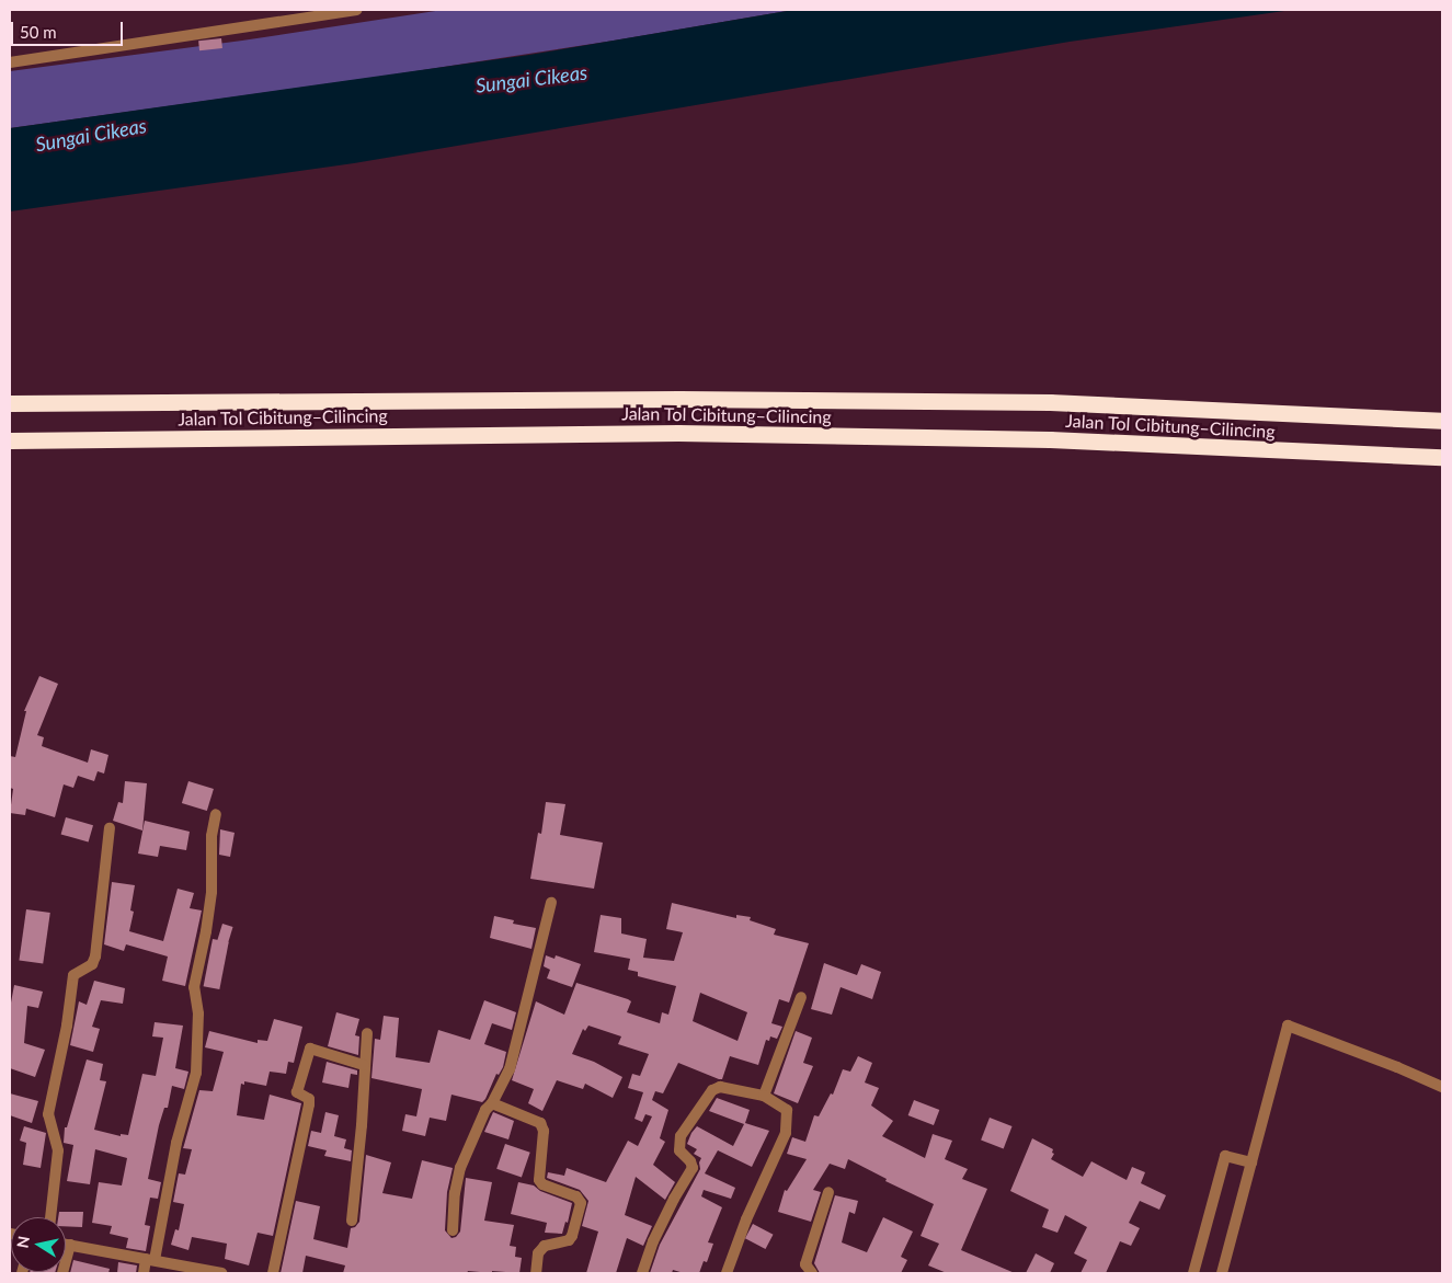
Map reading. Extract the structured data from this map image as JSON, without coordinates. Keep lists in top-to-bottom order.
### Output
{
  "streets": {
    "highway": ["Jalan Tol Cibitung–Cilincing"]
  },
  "water": ["Sungai Cikeas"],
  "scale_bar": "50 m",
  "north": "left"
}
